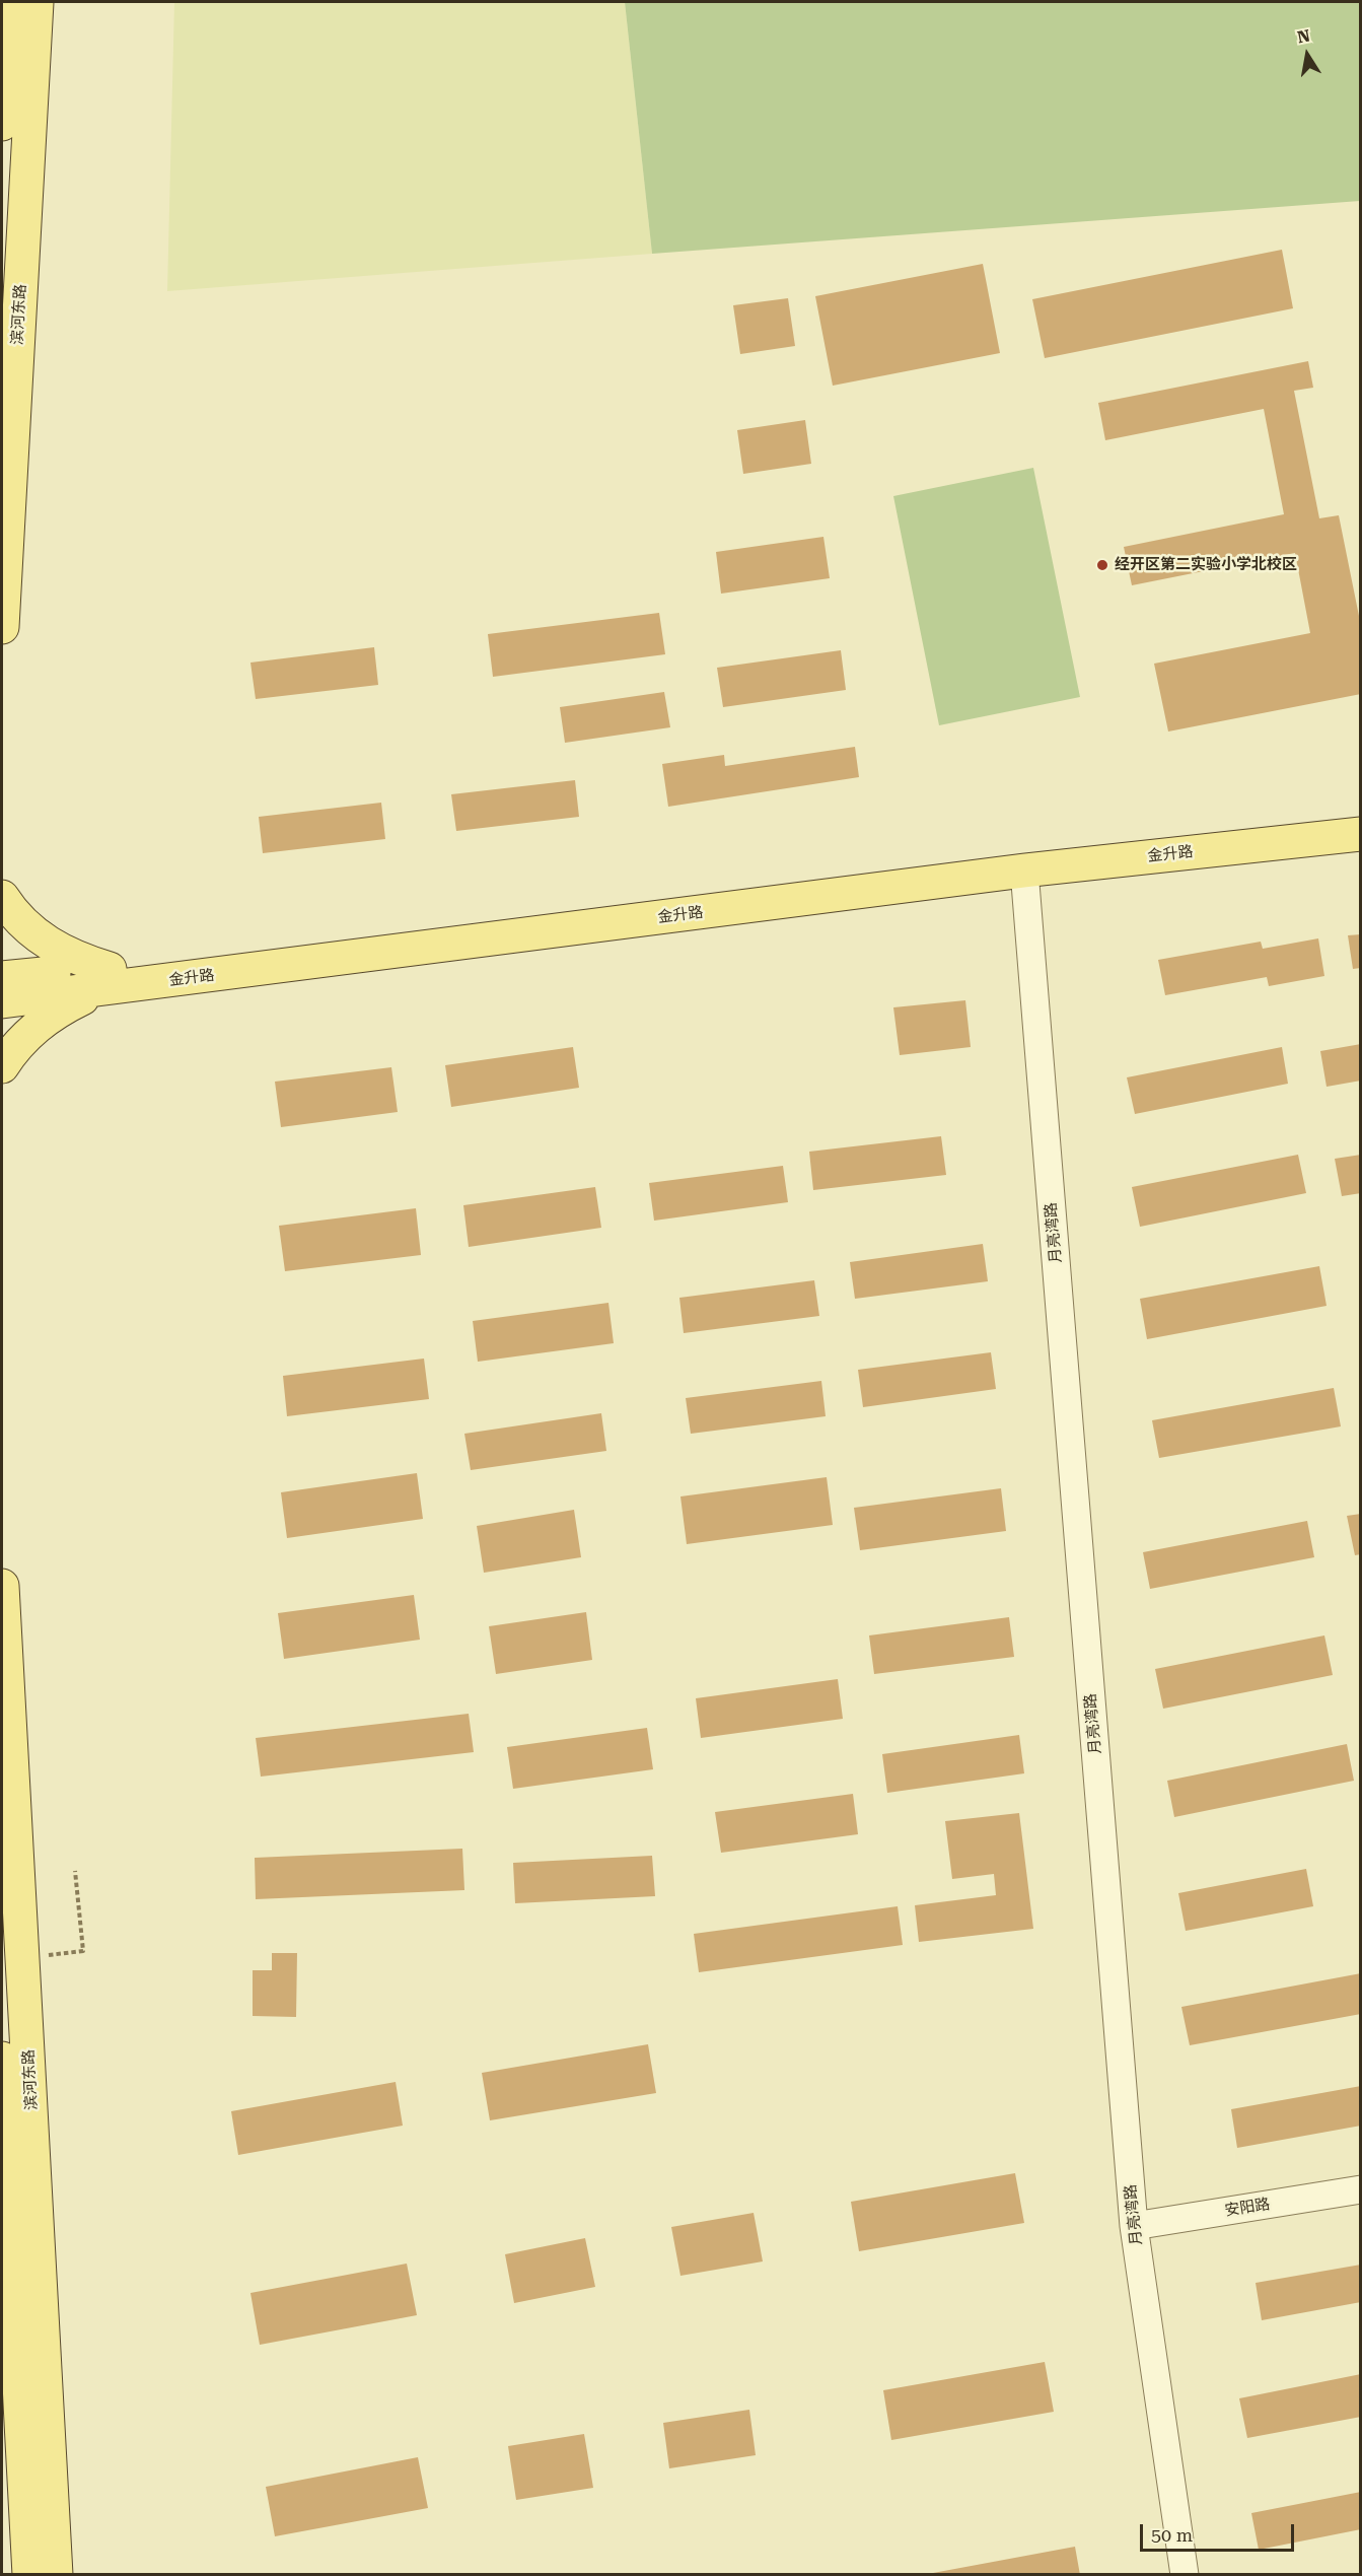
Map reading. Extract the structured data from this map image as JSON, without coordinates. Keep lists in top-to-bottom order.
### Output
{
  "streets": {
    "main road": ["滨河东路", "金升路"],
    "street": ["月亮湾路", "安阳路"]
  },
  "crossings": [
    ["金升路", "月亮湾路"],
    ["月亮湾路", "安阳路"]
  ],
  "places": ["经开区第二实验小学北校区"],
  "scale_bar": "50 m",
  "north": "top"
}
